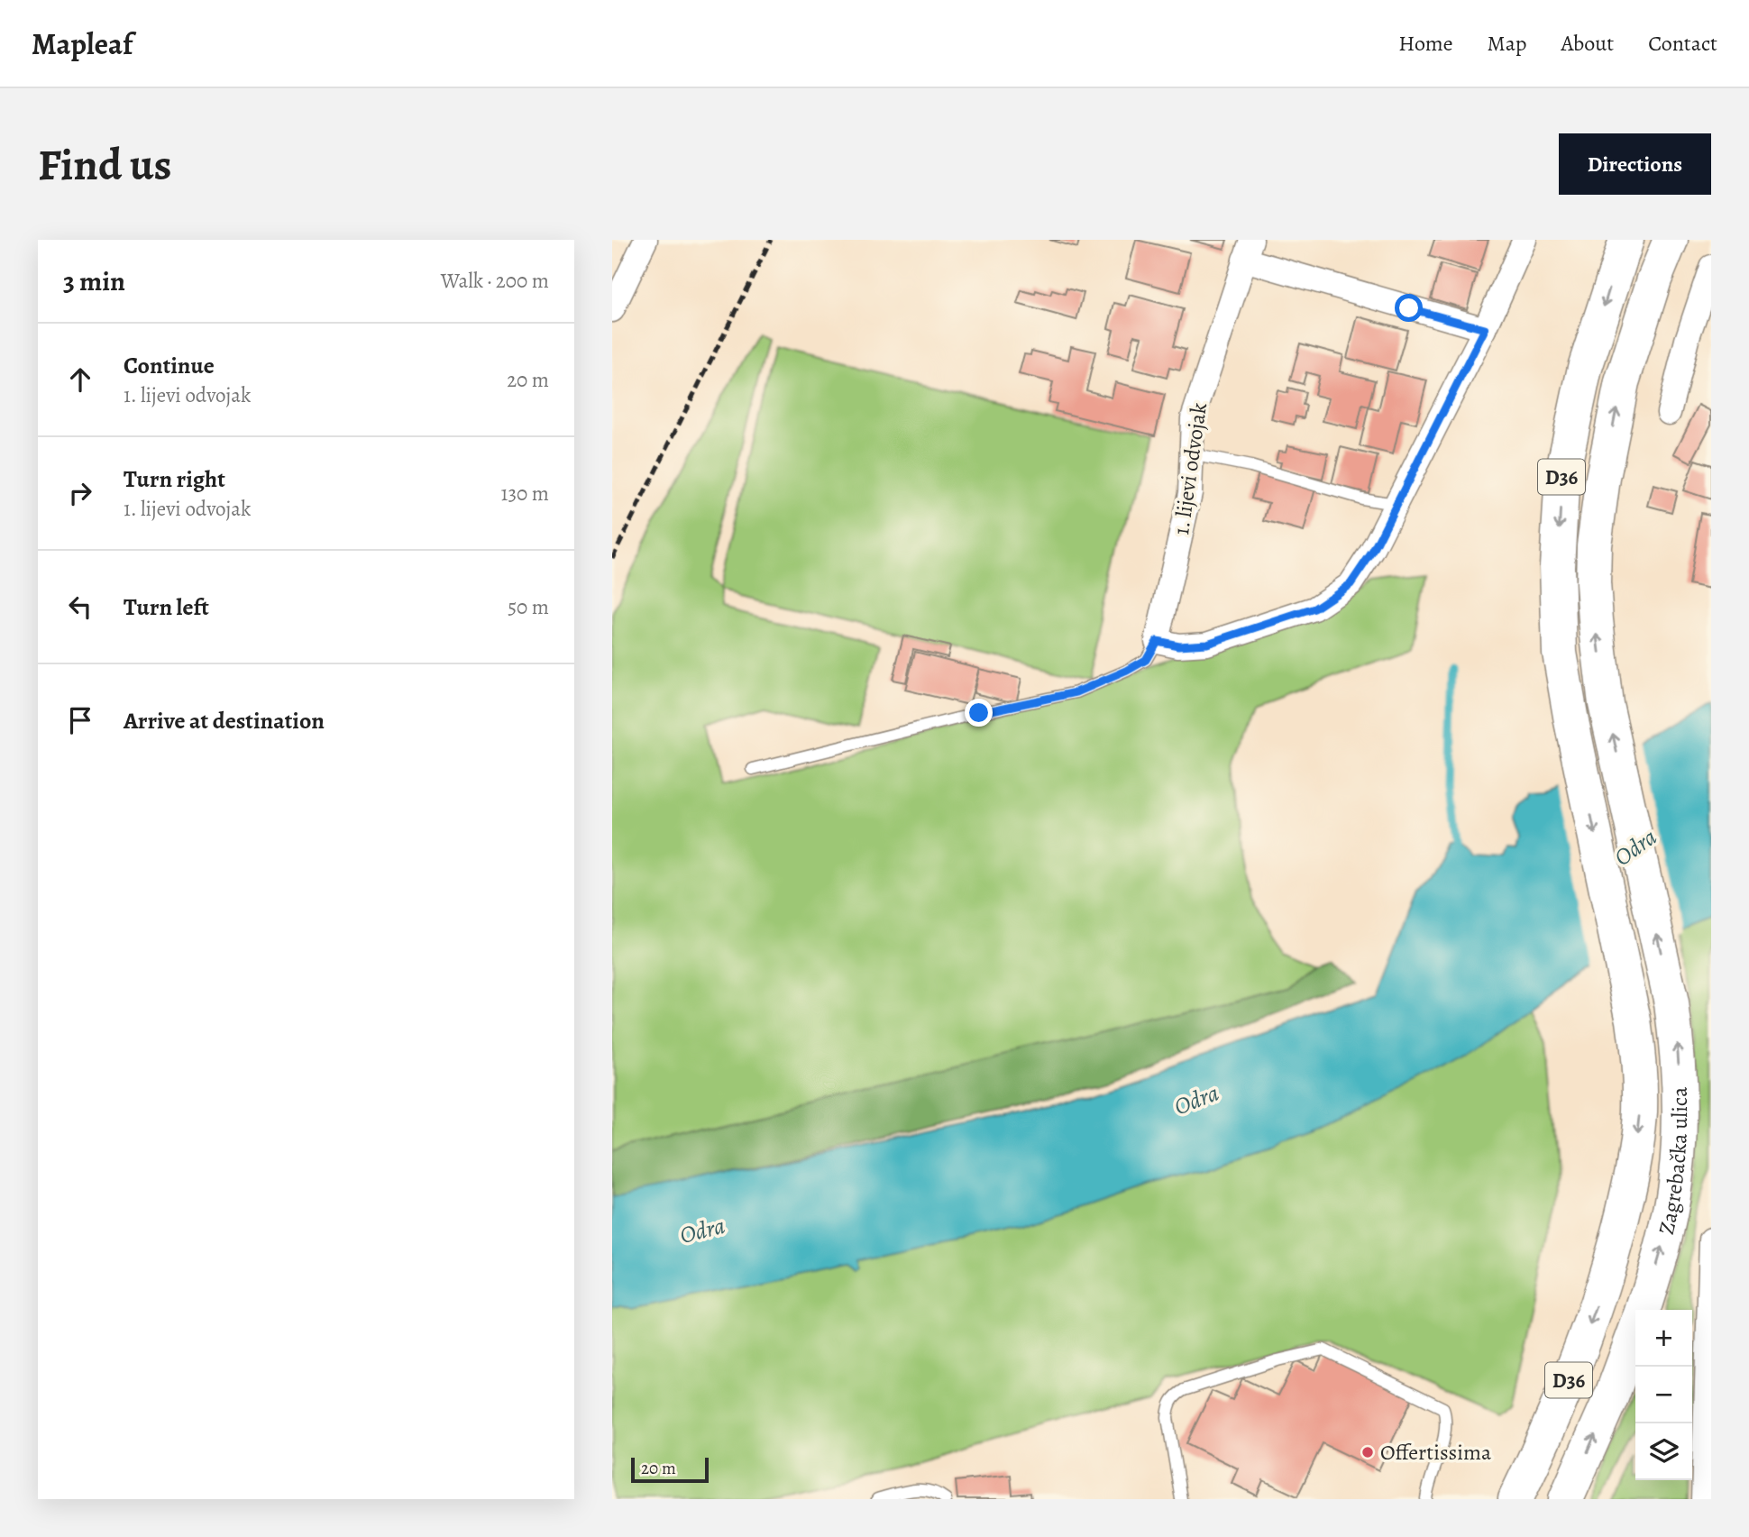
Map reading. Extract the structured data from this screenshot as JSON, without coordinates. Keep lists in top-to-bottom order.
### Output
{
  "streets": {
    "main road": ["D36", "Zagrebačka ulica"],
    "street": ["1. lijevi odvojak"]
  },
  "water": ["Odra"],
  "places": ["Offertissima"],
  "scale_bar": "20 m",
  "page": {
    "header": "Mapleaf",
    "nav": [
      "Home",
      "Map",
      "About",
      "Contact"
    ],
    "buttons": "Directions",
    "title": "Find us",
    "heading": ["3 min", "Walk · 200 m"],
    "list": [
      ["Continue", "1. lijevi odvojak", "20 m"],
      ["Turn right", "1. lijevi odvojak", "130 m"],
      ["Turn left", "50 m"],
      "Arrive at destination"
    ],
    "map_buttons": ["+", "−"],
    "scale": "20 m"
  }
}
